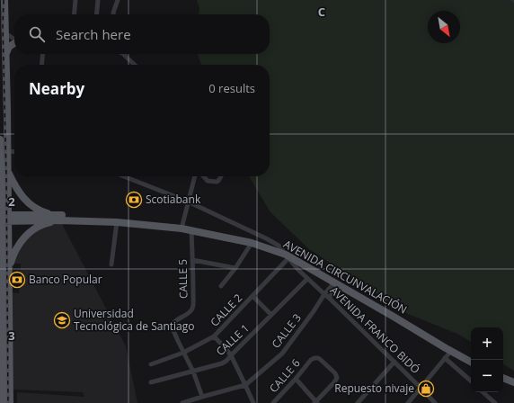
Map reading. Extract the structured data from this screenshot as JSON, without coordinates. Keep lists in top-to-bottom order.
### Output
{
  "streets": {
    "main road": ["AVENIDA CIRCUNVALACIÓN"],
    "street": [
      "CALLE 5",
      "CALLE 2",
      "AVENIDA FRANCO BIDÓ",
      "CALLE 3",
      "CALLE 1",
      "CALLE 6"
    ]
  },
  "crossings": [
    ["AVENIDA CIRCUNVALACIÓN", "CALLE 5"],
    ["AVENIDA CIRCUNVALACIÓN", "CALLE 2"],
    ["AVENIDA CIRCUNVALACIÓN", "AVENIDA FRANCO BIDÓ"],
    ["AVENIDA CIRCUNVALACIÓN", "CALLE 3"],
    ["CALLE 5", "CALLE 2"],
    ["CALLE 5", "CALLE 1"],
    ["CALLE 2", "AVENIDA FRANCO BIDÓ"],
    ["CALLE 2", "CALLE 3"],
    ["CALLE 2", "CALLE 1"],
    ["AVENIDA FRANCO BIDÓ", "CALLE 3"],
    ["AVENIDA FRANCO BIDÓ", "CALLE 1"]
  ],
  "places": {
    "bank": ["Scotiabank", "Banco Popular"],
    "school or university": ["Universidad Tecnológica de Santiago"],
    "shop": ["Repuesto nivaje"]
  },
  "north": "bottom right",
  "page": {
    "search": "Search here",
    "heading": ["Nearby", "0 results"],
    "map_buttons": ["+", "−"]
  },
  "grid": {
    "columns": ["C"],
    "rows": ["2", "3"]
  }
}
